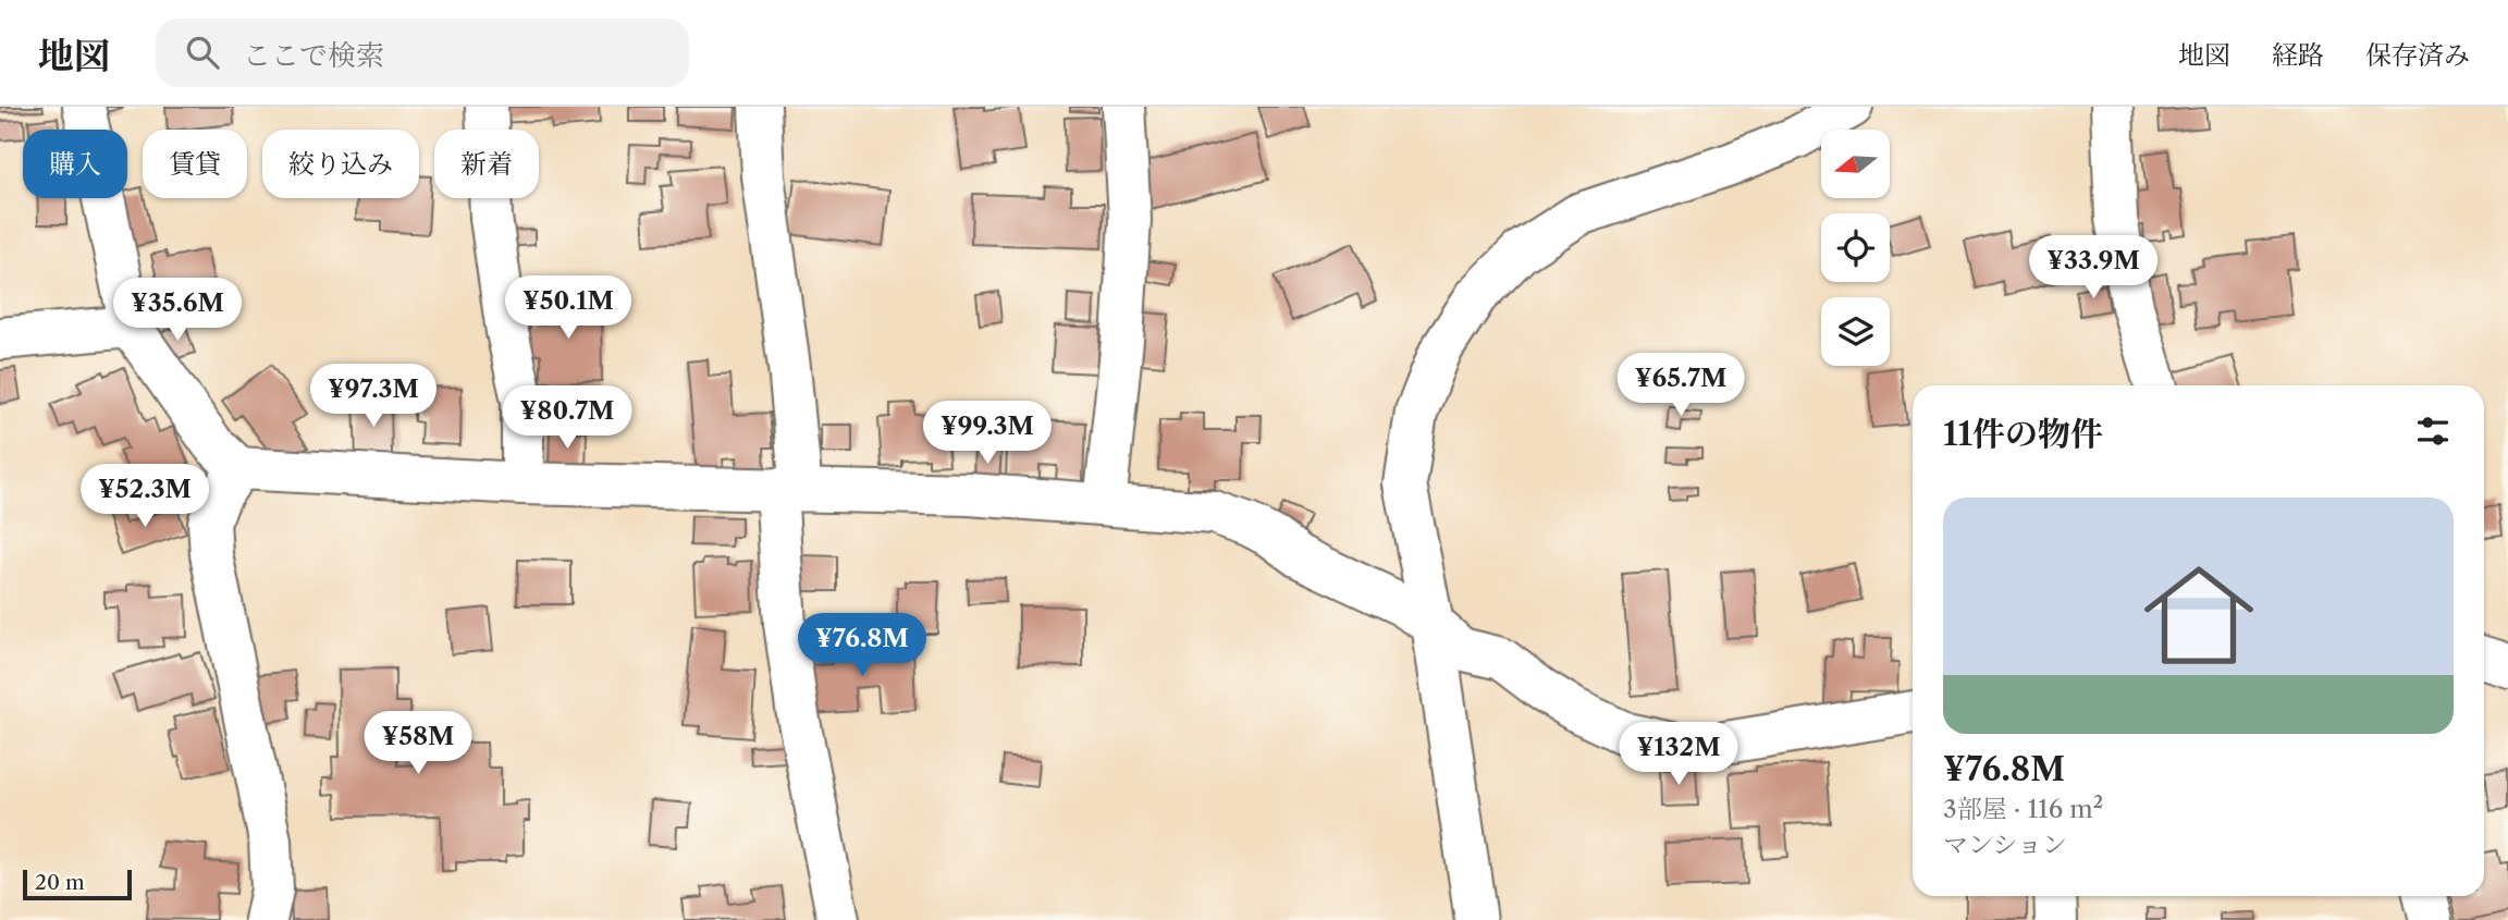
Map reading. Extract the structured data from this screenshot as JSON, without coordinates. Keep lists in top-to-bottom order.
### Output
{
  "scale_bar": "20 m",
  "north": "left",
  "page": {
    "header": "地図",
    "search": "ここで検索",
    "nav": ["地図", "経路", "保存済み"],
    "chip": [
      "購入",
      "賃貸",
      "絞り込み",
      "新着"
    ],
    "price": [
      "¥33.9M",
      "¥50.1M",
      "¥35.6M",
      "¥65.7M",
      "¥97.3M",
      "¥80.7M",
      "¥99.3M",
      "¥52.3M",
      "¥76.8M",
      "¥58M",
      "¥132M"
    ],
    "heading": "11件の物件",
    "list": [
      {
        "name": "¥76.8M",
        "note": "3部屋 · 116 m² · マンション"
      }
    ],
    "scale": "20 m"
  }
}
